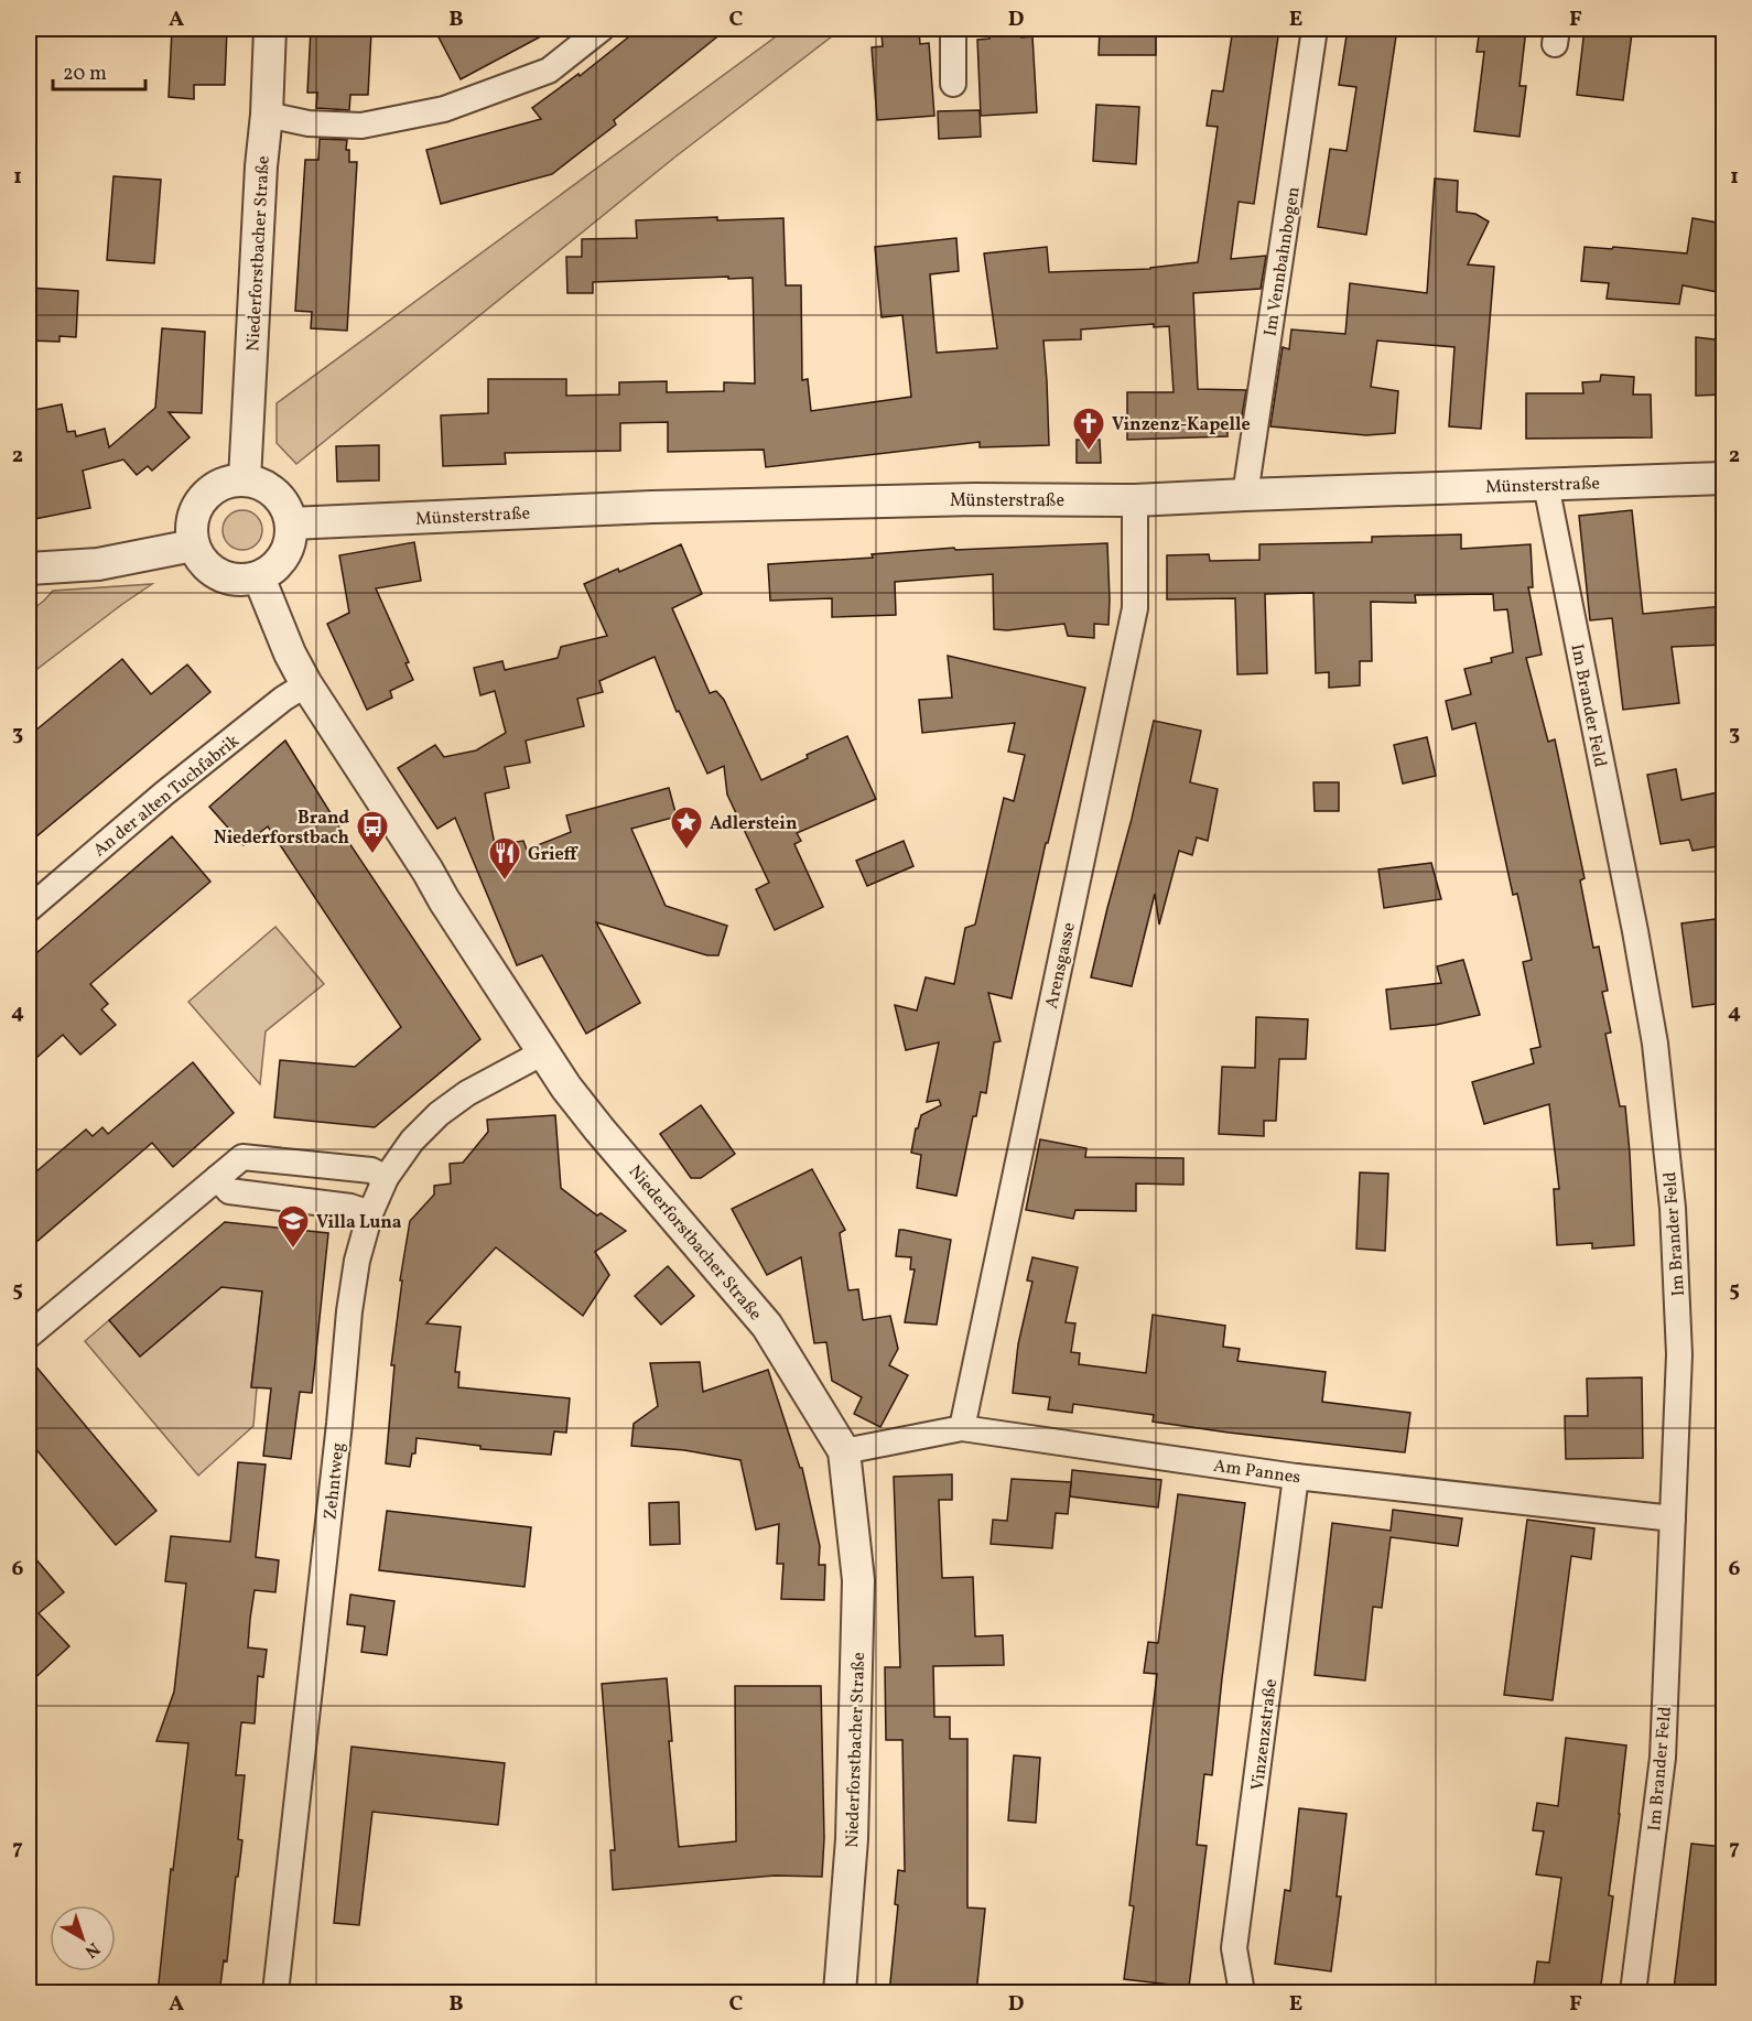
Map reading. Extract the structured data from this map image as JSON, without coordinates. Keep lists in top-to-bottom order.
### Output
{
  "streets": {
    "street": [
      "Niederforstbacher Straße",
      "Im Vennbahnbogen",
      "Münsterstraße",
      "Im Brander Feld",
      "An der alten Tuchfabrik",
      "Arensgasse",
      "Am Pannes",
      "Zehntweg",
      "Vinzenzstraße"
    ]
  },
  "crossings": [
    ["Niederforstbacher Straße", "Münsterstraße"],
    ["Niederforstbacher Straße", "An der alten Tuchfabrik"],
    ["Niederforstbacher Straße", "Am Pannes"],
    ["Niederforstbacher Straße", "Zehntweg"],
    ["Im Vennbahnbogen", "Münsterstraße"],
    ["Münsterstraße", "Im Brander Feld"],
    ["Münsterstraße", "Arensgasse"],
    ["Im Brander Feld", "Am Pannes"],
    ["Arensgasse", "Am Pannes"],
    ["Am Pannes", "Vinzenzstraße"]
  ],
  "places": {
    "church": ["Vinzenz-Kapelle"],
    "place": ["Adlerstein"],
    "bus stop": ["Brand Niederforstbach"],
    "restaurant": ["Grieff"],
    "school or university": ["Villa Luna"]
  },
  "scale_bar": "20 m",
  "north": "bottom right",
  "grid": {
    "columns": [
      "A",
      "B",
      "C",
      "D",
      "E",
      "F"
    ],
    "rows": [
      "1",
      "2",
      "3",
      "4",
      "5",
      "6",
      "7"
    ]
  }
}
